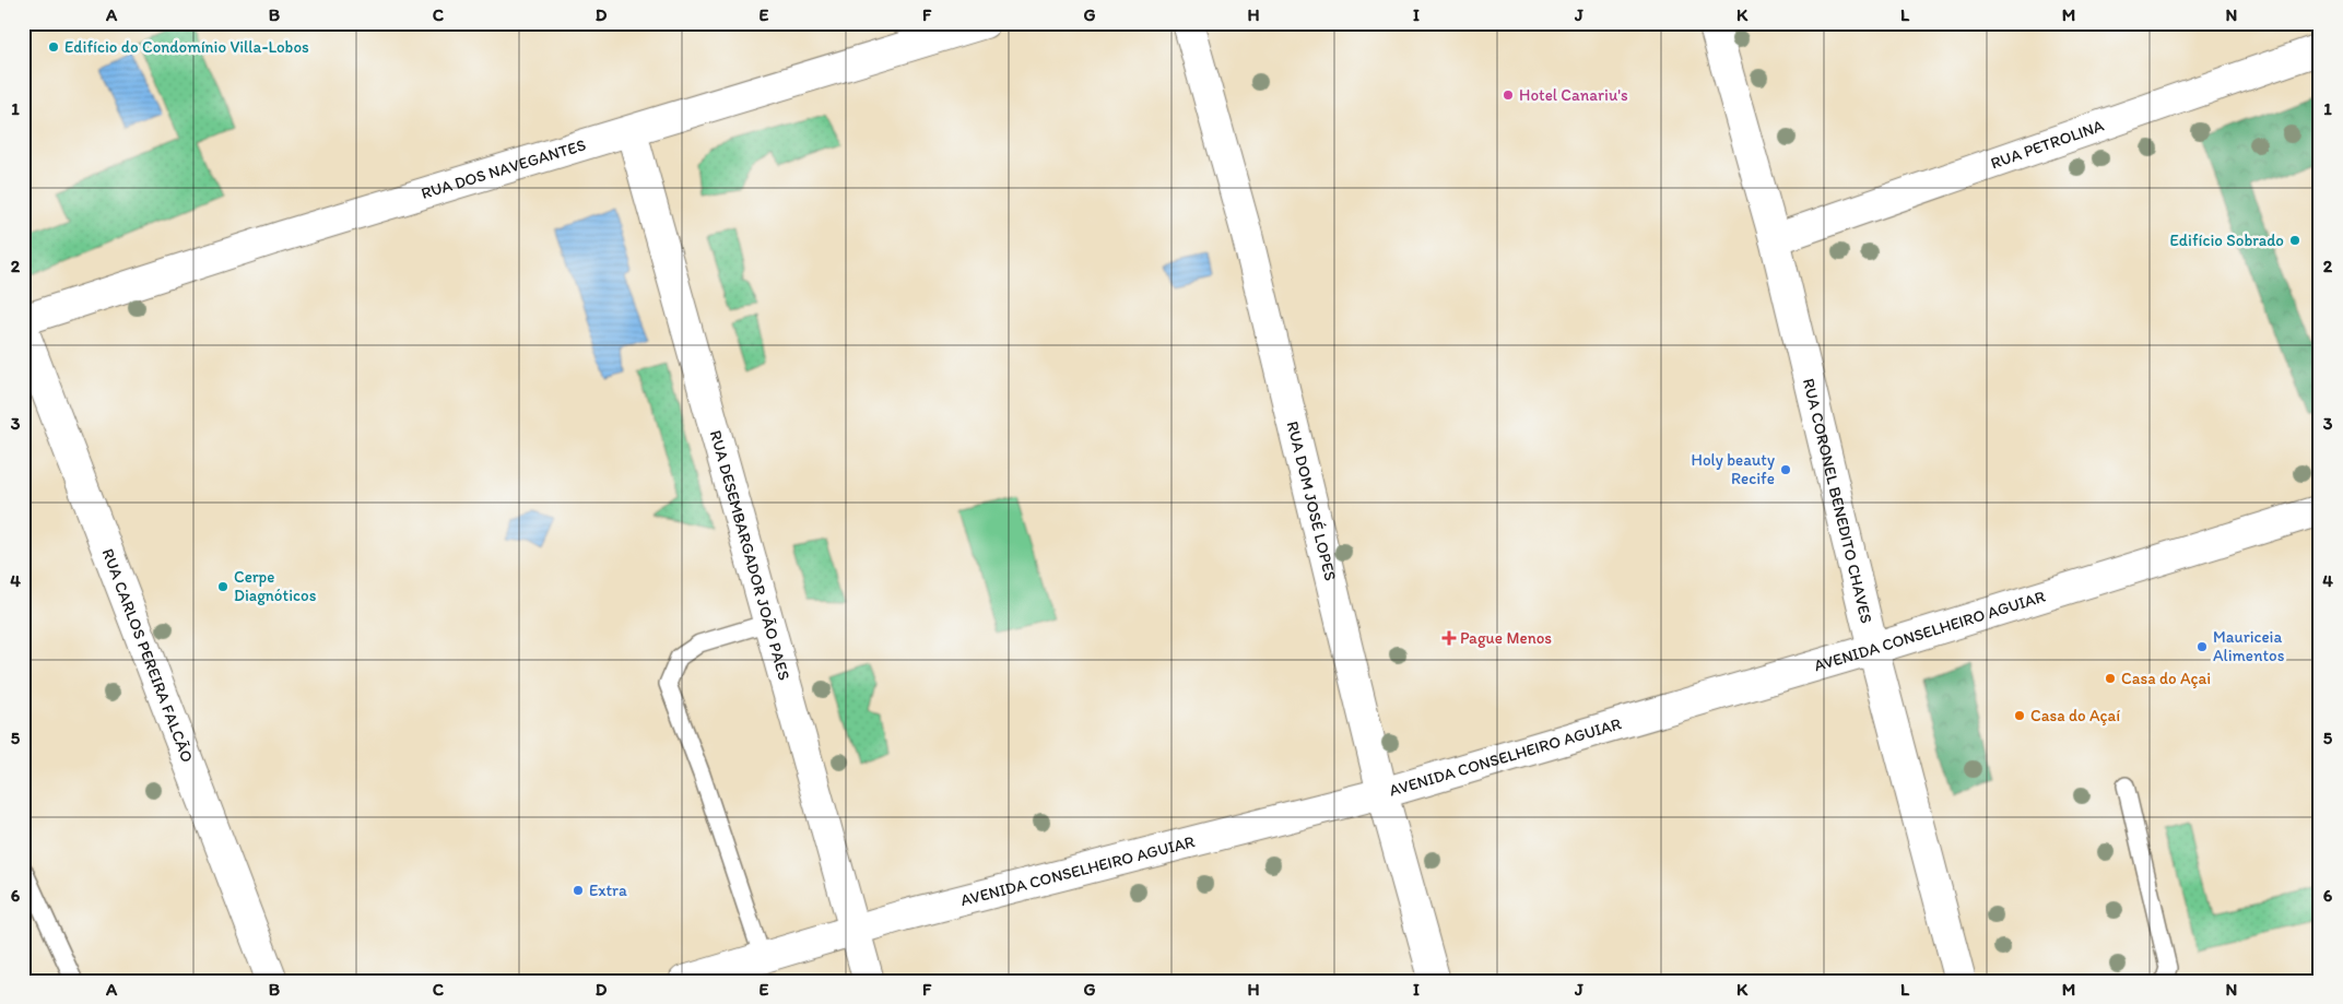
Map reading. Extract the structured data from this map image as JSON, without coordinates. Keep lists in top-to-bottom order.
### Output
{
  "streets": {
    "street": [
      "RUA PETROLINA",
      "RUA DOS NAVEGANTES",
      "RUA CORONEL BENEDITO CHAVES",
      "RUA DOM JOSÉ LOPES",
      "RUA DESEMBARGADOR JOÃO PAES",
      "AVENIDA CONSELHEIRO AGUIAR",
      "RUA CARLOS PEREIRA FALCÃO"
    ]
  },
  "crossings": [
    ["RUA PETROLINA", "RUA CORONEL BENEDITO CHAVES"],
    ["RUA DOS NAVEGANTES", "RUA DESEMBARGADOR JOÃO PAES"],
    ["RUA CORONEL BENEDITO CHAVES", "AVENIDA CONSELHEIRO AGUIAR"],
    ["RUA DOM JOSÉ LOPES", "AVENIDA CONSELHEIRO AGUIAR"],
    ["RUA DESEMBARGADOR JOÃO PAES", "AVENIDA CONSELHEIRO AGUIAR"]
  ],
  "places": {
    "other": [
      "Edifício do Condomínio Villa-Lobos",
      "Hotel Canariu's",
      "Edifício Sobrado",
      "Holy beauty Recife",
      "Cerpe Diagnóticos",
      "Mauriceia Alimentos",
      "Casa do Açai",
      "Casa do Açaí",
      "Extra"
    ],
    "health": ["Pague Menos"]
  },
  "grid": {
    "columns": [
      "A",
      "B",
      "C",
      "D",
      "E",
      "F",
      "G",
      "H",
      "I",
      "J",
      "K",
      "L",
      "M",
      "N"
    ],
    "rows": [
      "1",
      "2",
      "3",
      "4",
      "5",
      "6"
    ]
  }
}
